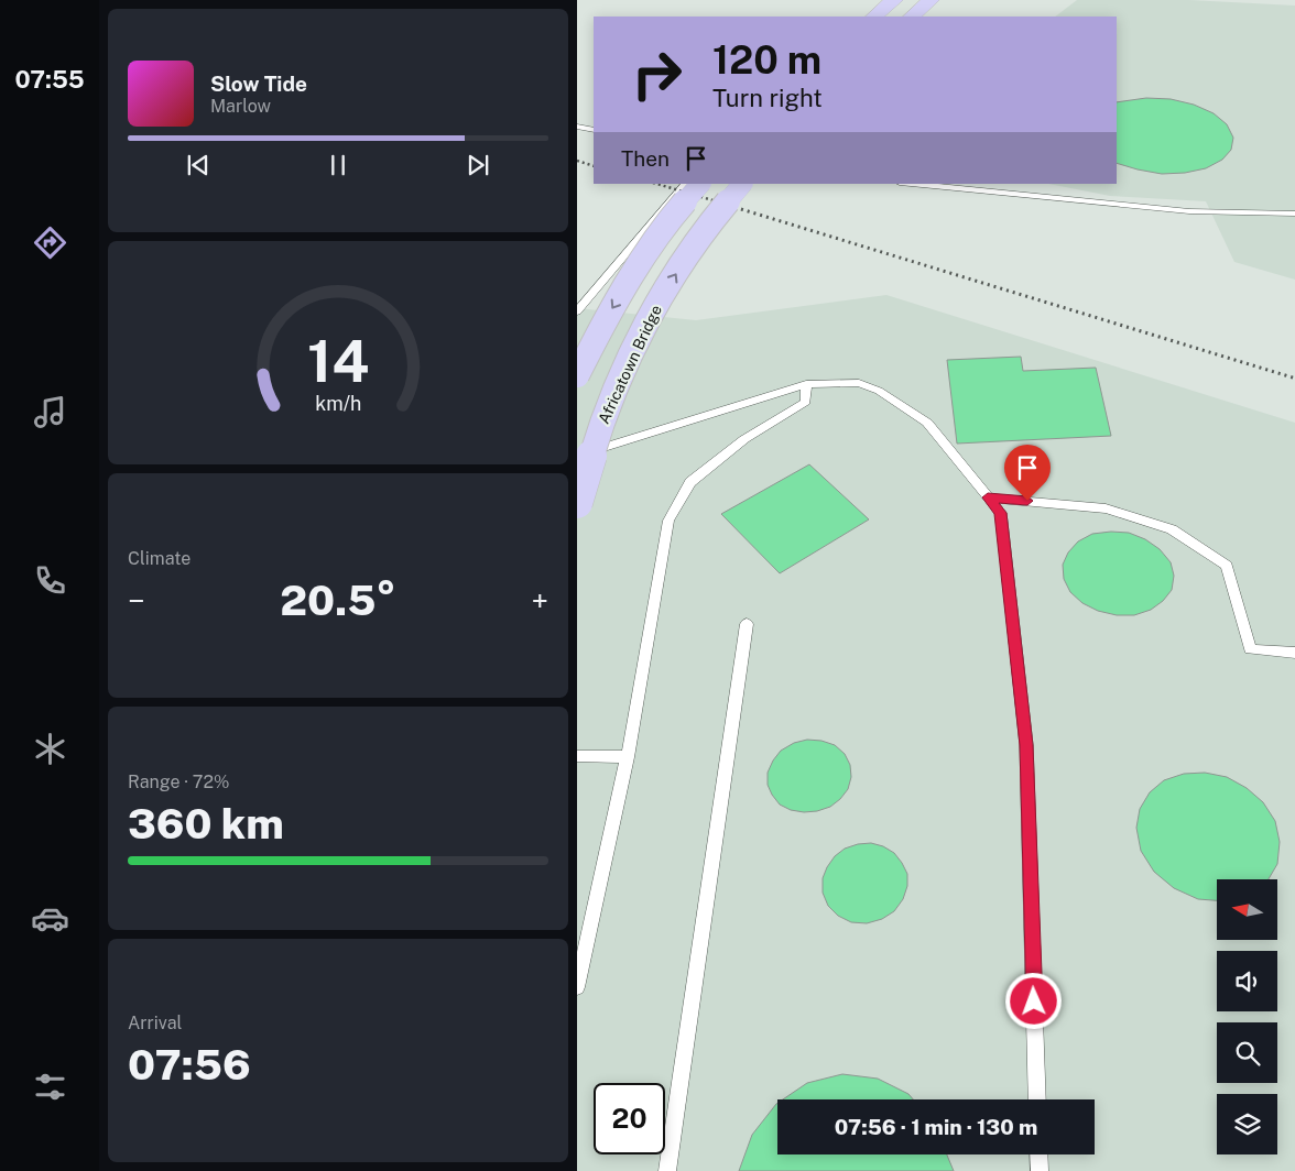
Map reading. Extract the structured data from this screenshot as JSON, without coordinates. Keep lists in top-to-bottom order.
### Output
{
  "streets": {
    "main road": ["Africatown Bridge"]
  },
  "north": "left",
  "page": {
    "tabs": "07:55",
    "turn": ["120 m", "Turn right"],
    "song": ["Slow Tide", "Marlow"],
    "then": "Then",
    "tile": [
      "Climate",
      ["Range · 72%", "360 km"],
      ["Arrival", "07:56"]
    ],
    "heat": ["−", "20.5°", "+"],
    "limit": "20",
    "trip": "07:56 · 1 min · 130 m",
    "gauge": ["14", "km/h"]
  }
}
